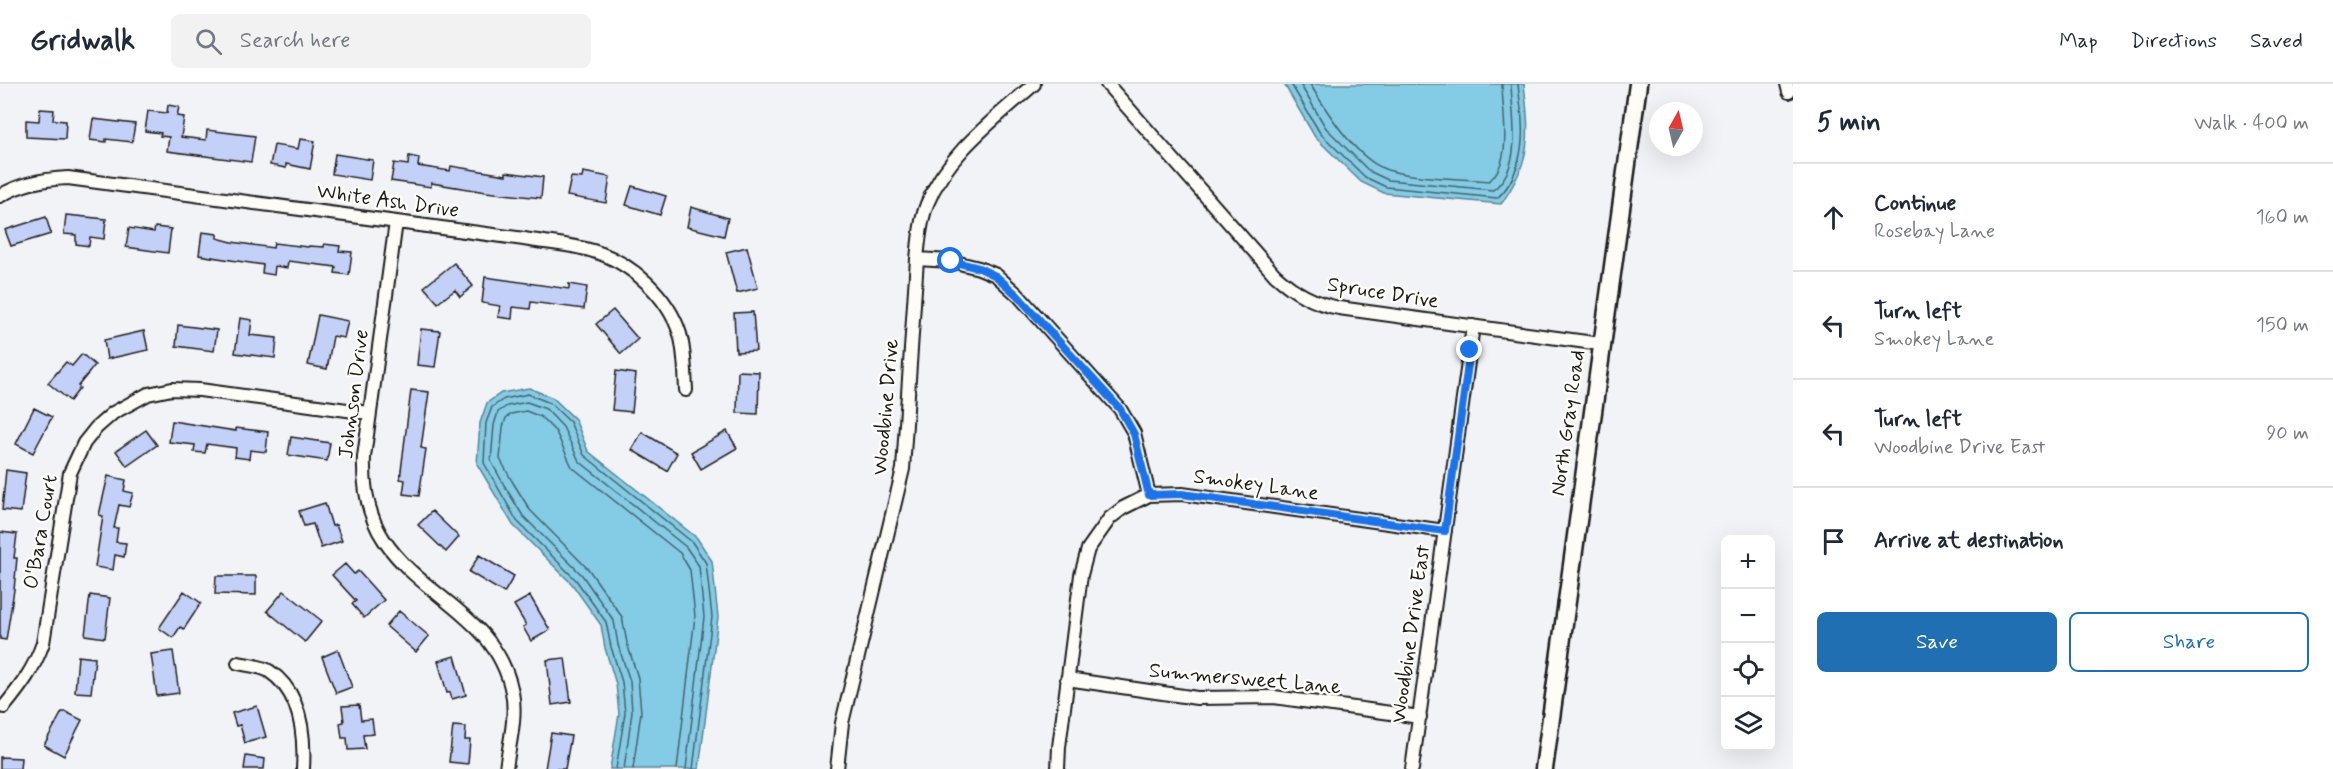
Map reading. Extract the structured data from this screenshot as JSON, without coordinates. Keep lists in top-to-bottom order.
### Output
{
  "streets": {
    "street": [
      "White Ash Drive",
      "Spruce Drive",
      "Johnson Drive",
      "Woodbine Drive",
      "North Gray Road",
      "Smokey Lane",
      "O'Bara Court",
      "Woodbine Drive East",
      "Summersweet Lane"
    ]
  },
  "crossings": [
    ["White Ash Drive", "Johnson Drive"],
    ["Spruce Drive", "North Gray Road"],
    ["Spruce Drive", "Woodbine Drive East"],
    ["Johnson Drive", "O'Bara Court"],
    ["Smokey Lane", "Woodbine Drive East"],
    ["Smokey Lane", "Summersweet Lane"],
    ["Woodbine Drive East", "Summersweet Lane"]
  ],
  "north": "top",
  "page": {
    "header": "Gridwalk",
    "search": "Search here",
    "nav": ["Map", "Directions", "Saved"],
    "heading": ["5 min", "Walk · 400 m"],
    "list": [
      ["Continue", "Rosebay Lane", "160 m"],
      ["Turn left", "Smokey Lane", "150 m"],
      ["Turn left", "Woodbine Drive East", "90 m"],
      "Arrive at destination"
    ],
    "map_buttons": ["+", "−"],
    "buttons": ["Save", "Share"]
  }
}
